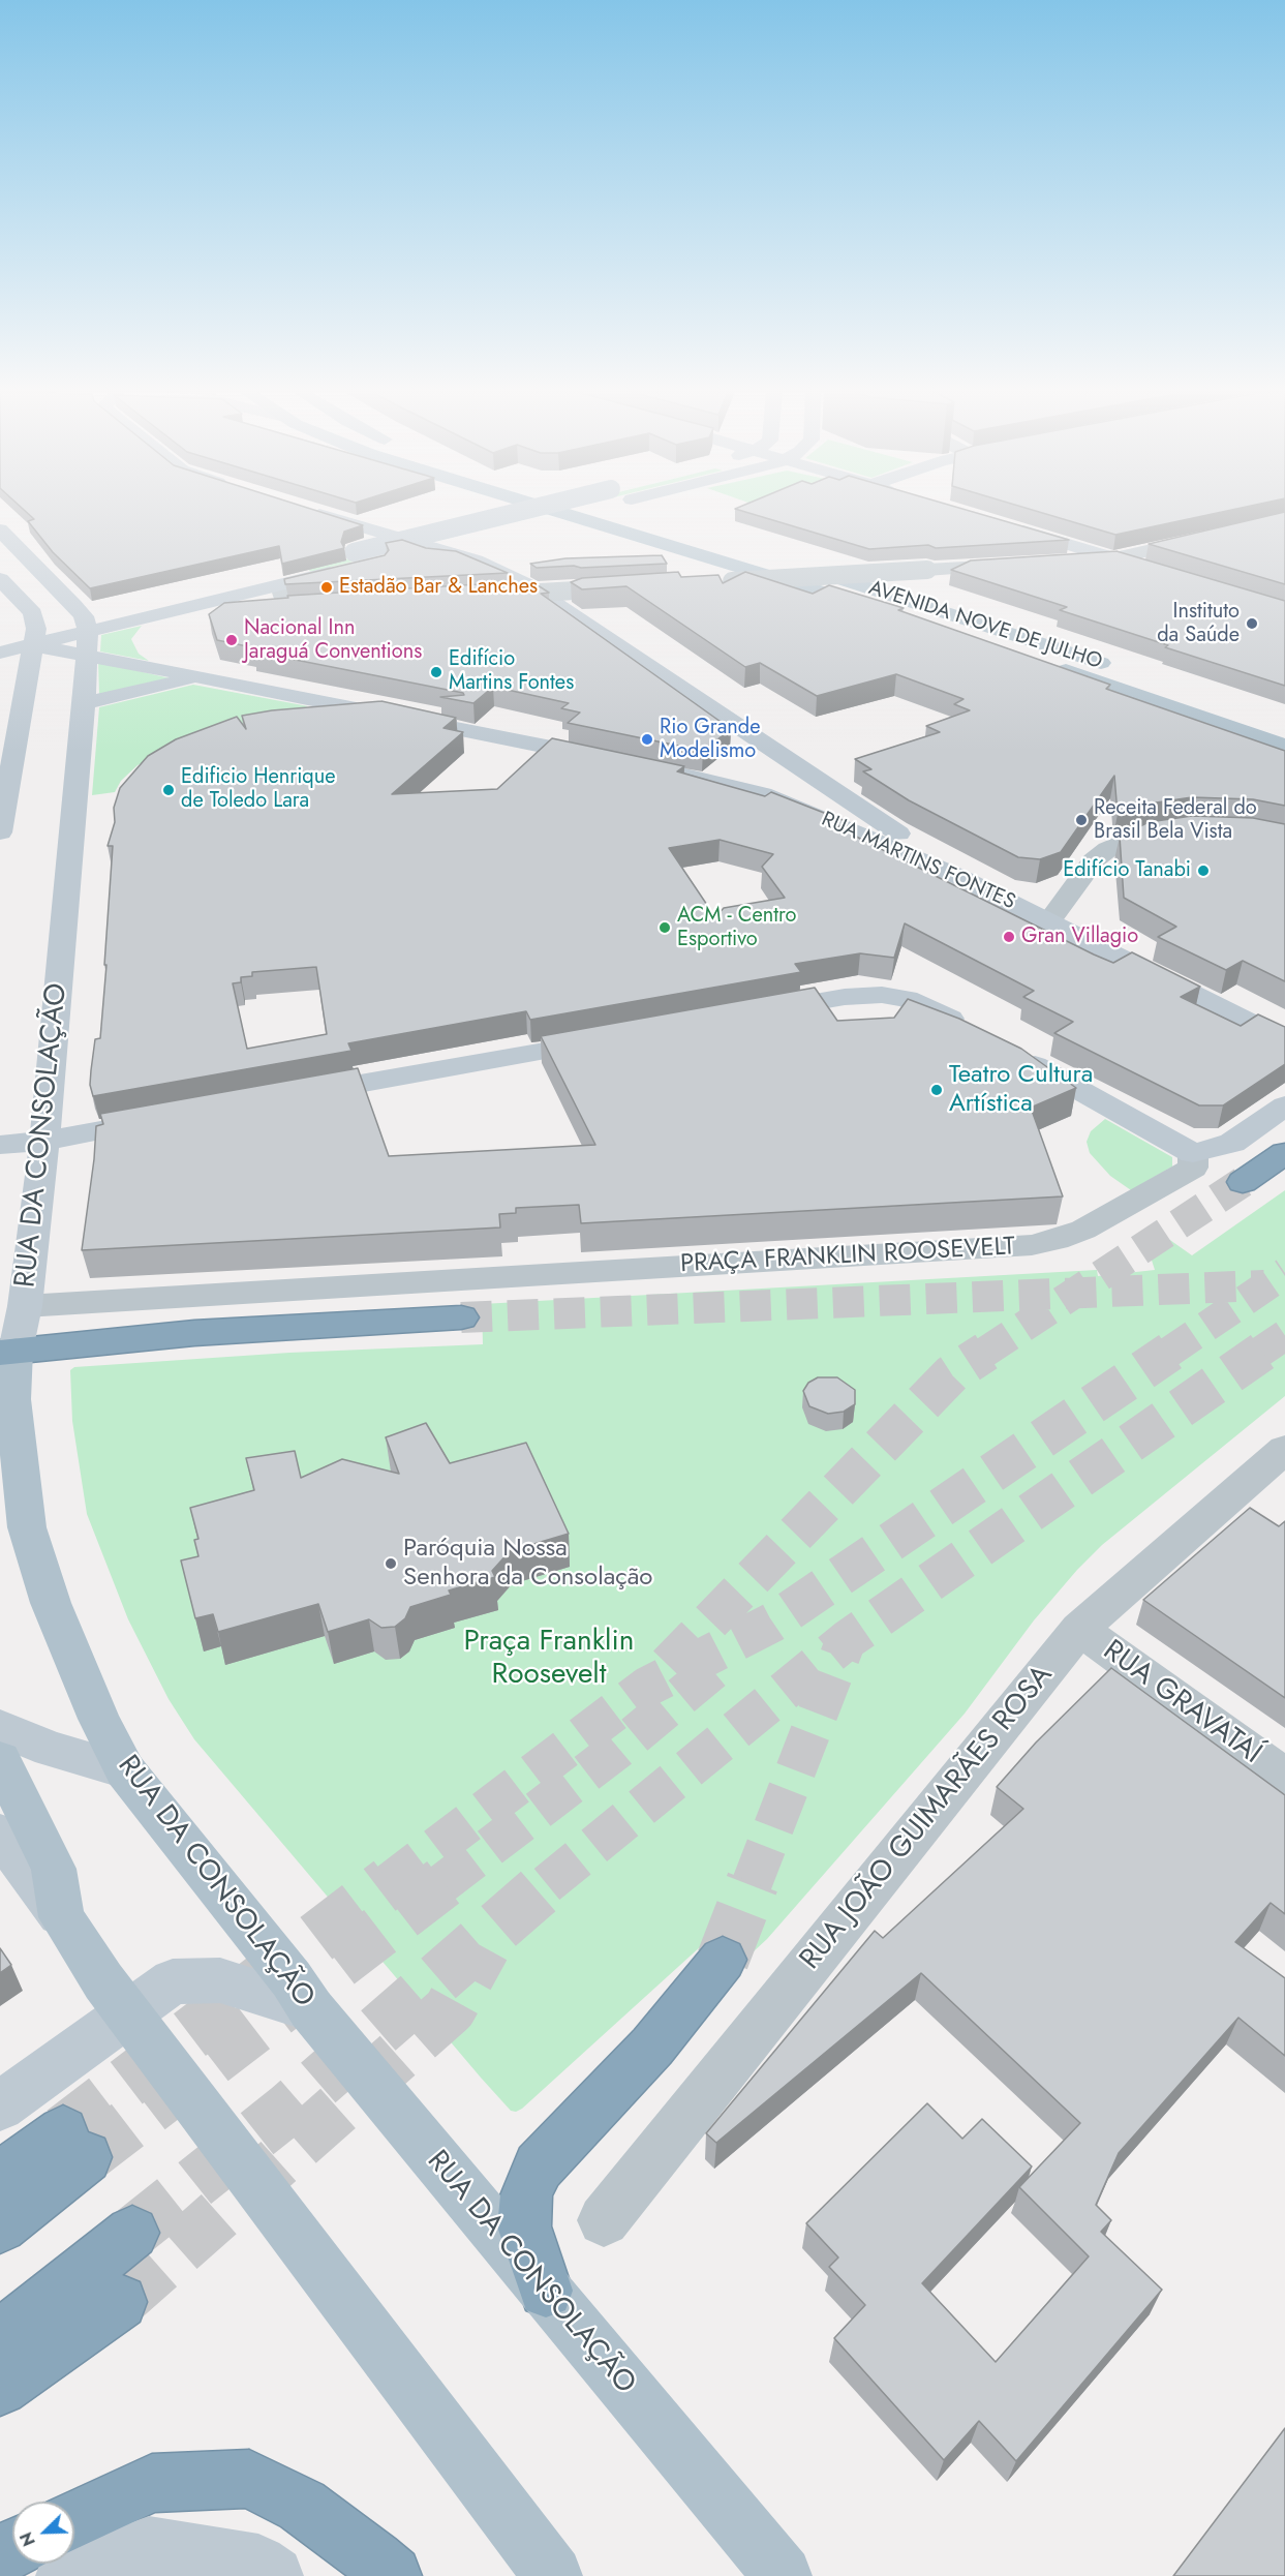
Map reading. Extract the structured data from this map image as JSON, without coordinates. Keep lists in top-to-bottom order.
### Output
{
  "streets": {
    "main road": ["AVENIDA NOVE DE JULHO", "RUA MARTINS FONTES", "RUA DA CONSOLAÇÃO"],
    "street": ["PRAÇA FRANKLIN ROOSEVELT", "RUA GRAVATAÍ", "RUA JOÃO GUIMARÃES ROSA"]
  },
  "crossings": [
    ["RUA DA CONSOLAÇÃO", "PRAÇA FRANKLIN ROOSEVELT"],
    ["RUA GRAVATAÍ", "RUA JOÃO GUIMARÃES ROSA"]
  ],
  "parks": ["Praça Franklin Roosevelt"],
  "places": [
    "Estadão Bar & Lanches",
    "Instituto da Saúde",
    "Nacional Inn Jaraguá Conventions",
    "Edifício Martins Fontes",
    "Rio Grande Modelismo",
    "Edificio Henrique de Toledo Lara",
    "Receita Federal do Brasil Bela Vista",
    "Edifício Tanabi",
    "ACM - Centro Esportivo",
    "Gran Villagio",
    "Teatro Cultura Artística",
    "Paróquia Nossa Senhora da Consolação"
  ],
  "north": "bottom left"
}
